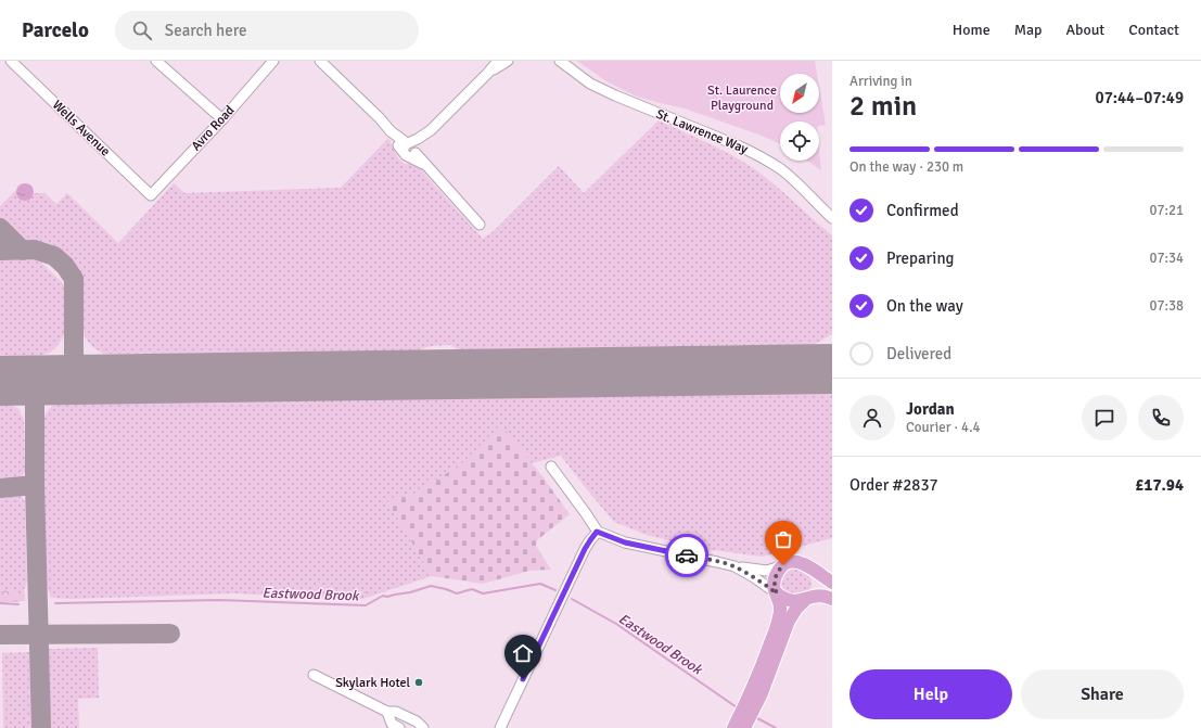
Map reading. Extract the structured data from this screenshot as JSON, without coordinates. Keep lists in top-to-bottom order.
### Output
{
  "streets": {
    "street": ["Wells Avenue", "Avro Road", "St. Lawrence Way"]
  },
  "crossings": [
    ["Wells Avenue", "Avro Road"]
  ],
  "water": ["Eastwood Brook"],
  "parks": ["St. Laurence Playground"],
  "places": ["Skylark Hotel"],
  "north": "bottom left",
  "page": {
    "header": "Parcelo",
    "search": "Search here",
    "nav": [
      "Home",
      "Map",
      "About",
      "Contact"
    ],
    "heading": ["2 min", "Arriving in", "07:44–07:49"],
    "panel": [
      "Jordan",
      "Courier · 4.4",
      "Order #2837",
      "£17.94"
    ],
    "bar": "On the way · 230 m",
    "list": [
      ["Confirmed", "07:21"],
      ["Preparing", "07:34"],
      ["On the way", "07:38"],
      "Delivered"
    ],
    "buttons": ["Help", "Share"]
  }
}
